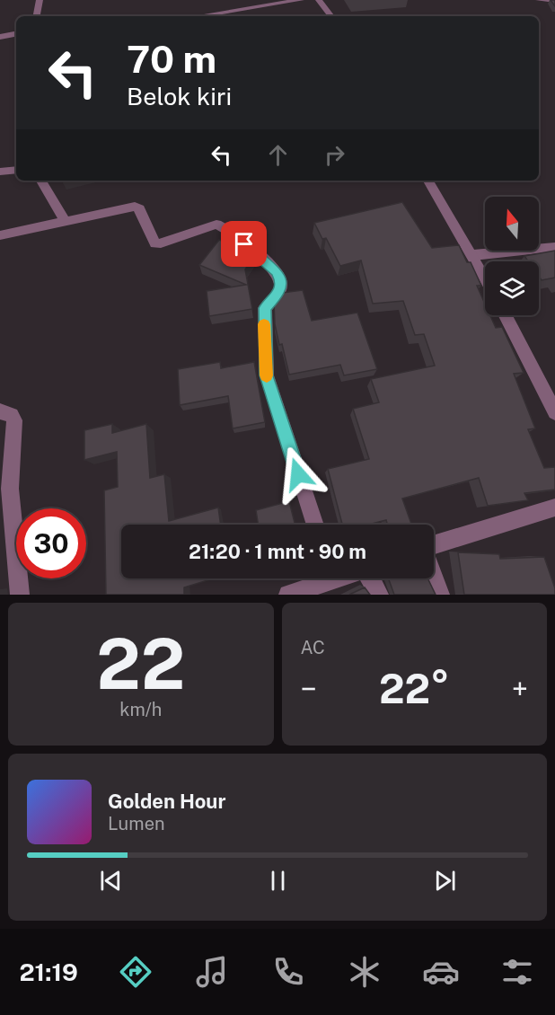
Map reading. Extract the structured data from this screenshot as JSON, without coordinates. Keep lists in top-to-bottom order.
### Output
{
  "north": "top",
  "page": {
    "turn": ["70 m", "Belok kiri"],
    "limit": "30",
    "trip": "21:20 · 1 mnt · 90 m",
    "tile": [
      ["22", "km/h"],
      "AC"
    ],
    "heat": ["−", "22°", "+"],
    "song": ["Golden Hour", "Lumen"],
    "tabs": "21:19"
  }
}
